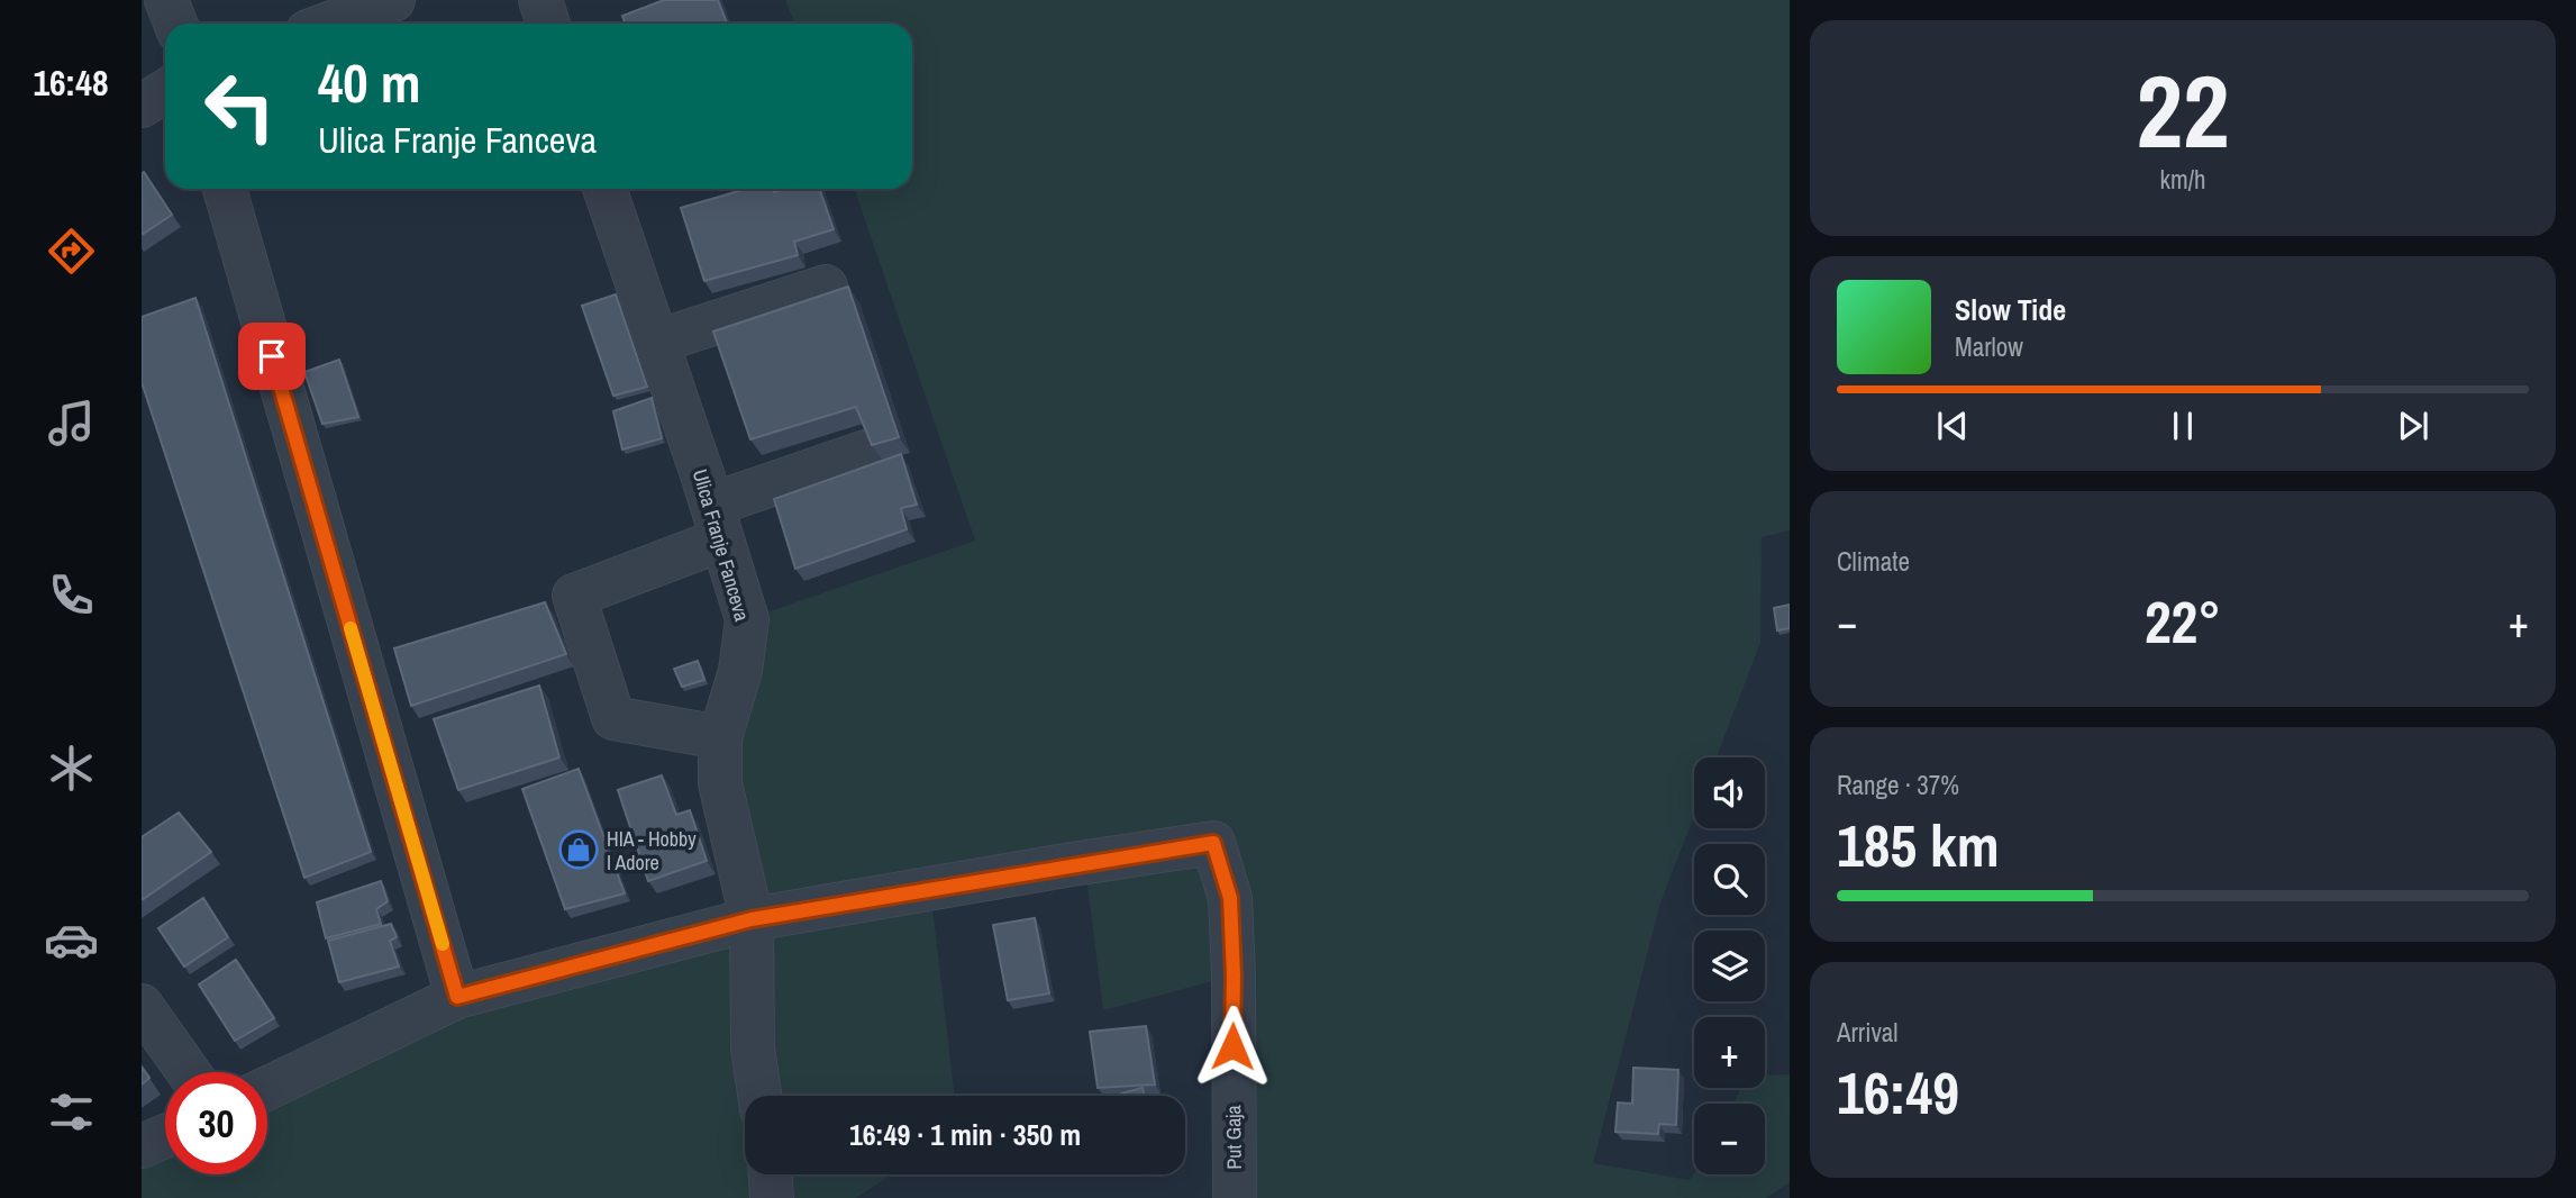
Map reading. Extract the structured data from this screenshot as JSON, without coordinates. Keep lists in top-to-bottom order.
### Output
{
  "streets": {
    "street": ["Ulica Franje Fanceva", "Put Gaja"]
  },
  "crossings": [
    ["Ulica Franje Fanceva", "Put Gaja"]
  ],
  "places": {
    "shop": ["HIA - Hobby I Adore"]
  },
  "page": {
    "tabs": "16:48",
    "tile": [
      ["22", "km/h"],
      "Climate",
      ["Range · 37%", "185 km"],
      ["Arrival", "16:49"]
    ],
    "turn": ["40 m", "Ulica Franje Fanceva"],
    "song": ["Slow Tide", "Marlow"],
    "heat": ["−", "22°", "+"],
    "map_buttons": ["+", "−"],
    "limit": "30",
    "trip": "16:49 · 1 min · 350 m"
  }
}
